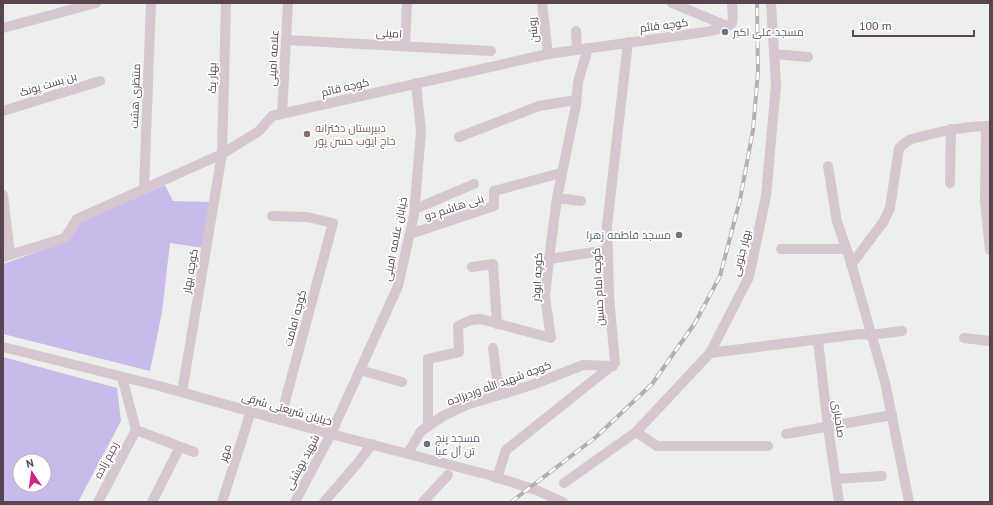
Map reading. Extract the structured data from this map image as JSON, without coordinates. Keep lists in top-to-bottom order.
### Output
{
  "streets": {
    "street": [
      "کوچه قائم",
      "روشن",
      "امینی",
      "علامه امینی",
      "بهار یک",
      "بن بست پونک",
      "منتظری هشت",
      "بنی هاشم دو",
      "خیابان علامه امینی",
      "بهار جنوبی",
      "کوچه بهار",
      "کوچه ابوذر",
      "کوچه امام حسین",
      "کوچه امامت",
      "کوچه شهید الله وردیزاده",
      "خیابان شریعتی شرقی",
      "صاحباری",
      "مهر",
      "رحیم زاده",
      "شهید بهشتی"
    ]
  },
  "crossings": [
    ["کوچه قائم", "روشن"],
    ["کوچه قائم", "علامه امینی"],
    ["کوچه قائم", "بهار یک"],
    ["کوچه قائم", "منتظری هشت"],
    ["کوچه قائم", "خیابان علامه امینی"],
    ["کوچه قائم", "کوچه بهار"],
    ["کوچه قائم", "کوچه ابوذر"],
    ["کوچه قائم", "کوچه امام حسین"],
    ["امینی", "علامه امینی"],
    ["بهار یک", "کوچه بهار"],
    ["بنی هاشم دو", "خیابان علامه امینی"],
    ["بنی هاشم دو", "کوچه ابوذر"],
    ["خیابان علامه امینی", "خیابان شریعتی شرقی"],
    ["خیابان علامه امینی", "شهید بهشتی"],
    ["کوچه بهار", "خیابان شریعتی شرقی"],
    ["کوچه ابوذر", "کوچه شهید الله وردیزاده"],
    ["کوچه امام حسین", "کوچه شهید الله وردیزاده"],
    ["کوچه امامت", "خیابان شریعتی شرقی"],
    ["کوچه شهید الله وردیزاده", "خیابان شریعتی شرقی"],
    ["خیابان شریعتی شرقی", "مهر"],
    ["خیابان شریعتی شرقی", "شهید بهشتی"]
  ],
  "places": [
    "مسجد علی اکبر",
    "دبیرستان دخترانه حاج ایوب حسن پور",
    "مسجد فاطمه زهرا",
    "مسجد پنج تن آل عبا"
  ],
  "scale_bar": "100 m",
  "north": "top"
}
